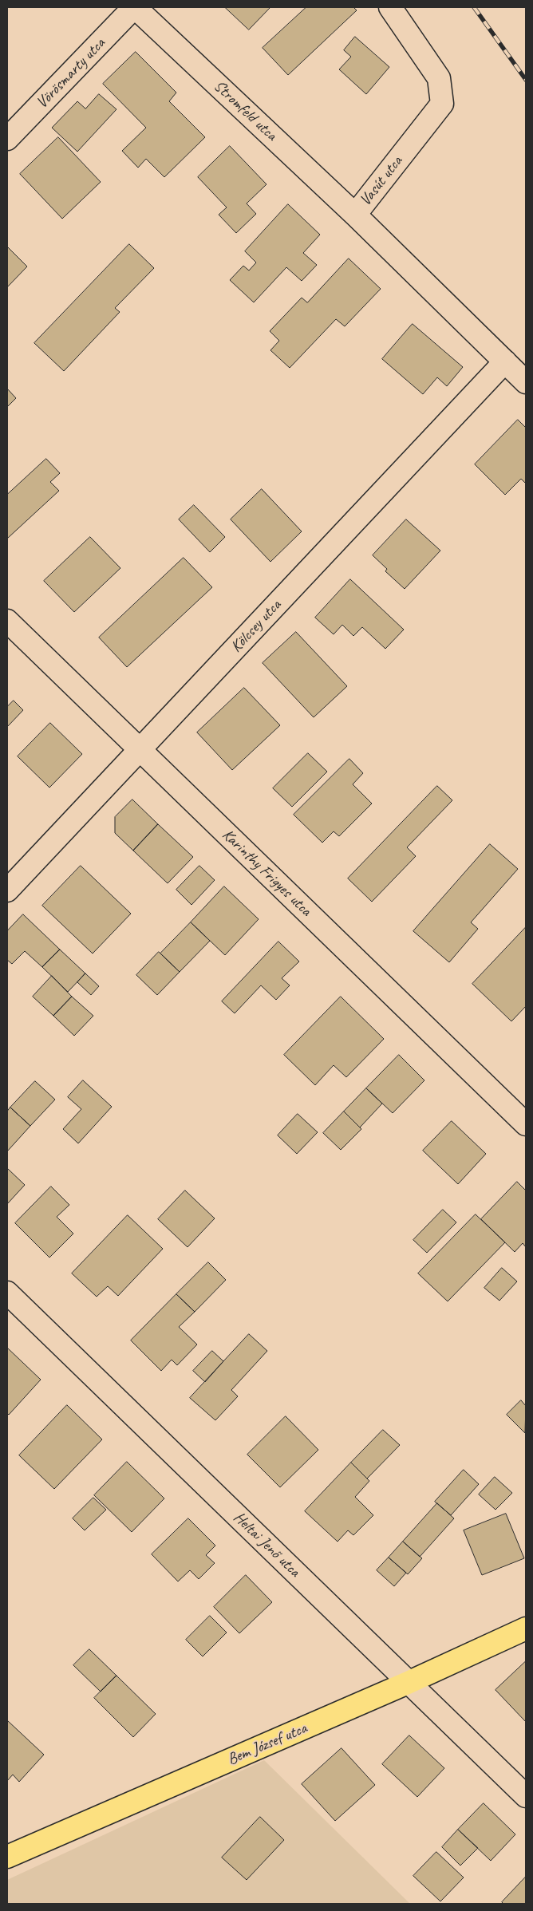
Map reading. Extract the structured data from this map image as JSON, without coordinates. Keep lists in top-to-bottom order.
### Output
{
  "streets": {
    "main road": ["Bem József utca"],
    "street": [
      "Vörösmarty utca",
      "Stromfeld utca",
      "Vasút utca",
      "Kölcsey utca",
      "Karinthy Frigyes utca",
      "Heltai Jenő utca"
    ]
  },
  "crossings": [
    ["Vörösmarty utca", "Stromfeld utca"],
    ["Stromfeld utca", "Vasút utca"],
    ["Vasút utca", "Kölcsey utca"],
    ["Kölcsey utca", "Karinthy Frigyes utca"],
    ["Heltai Jenő utca", "Bem József utca"]
  ]
}
